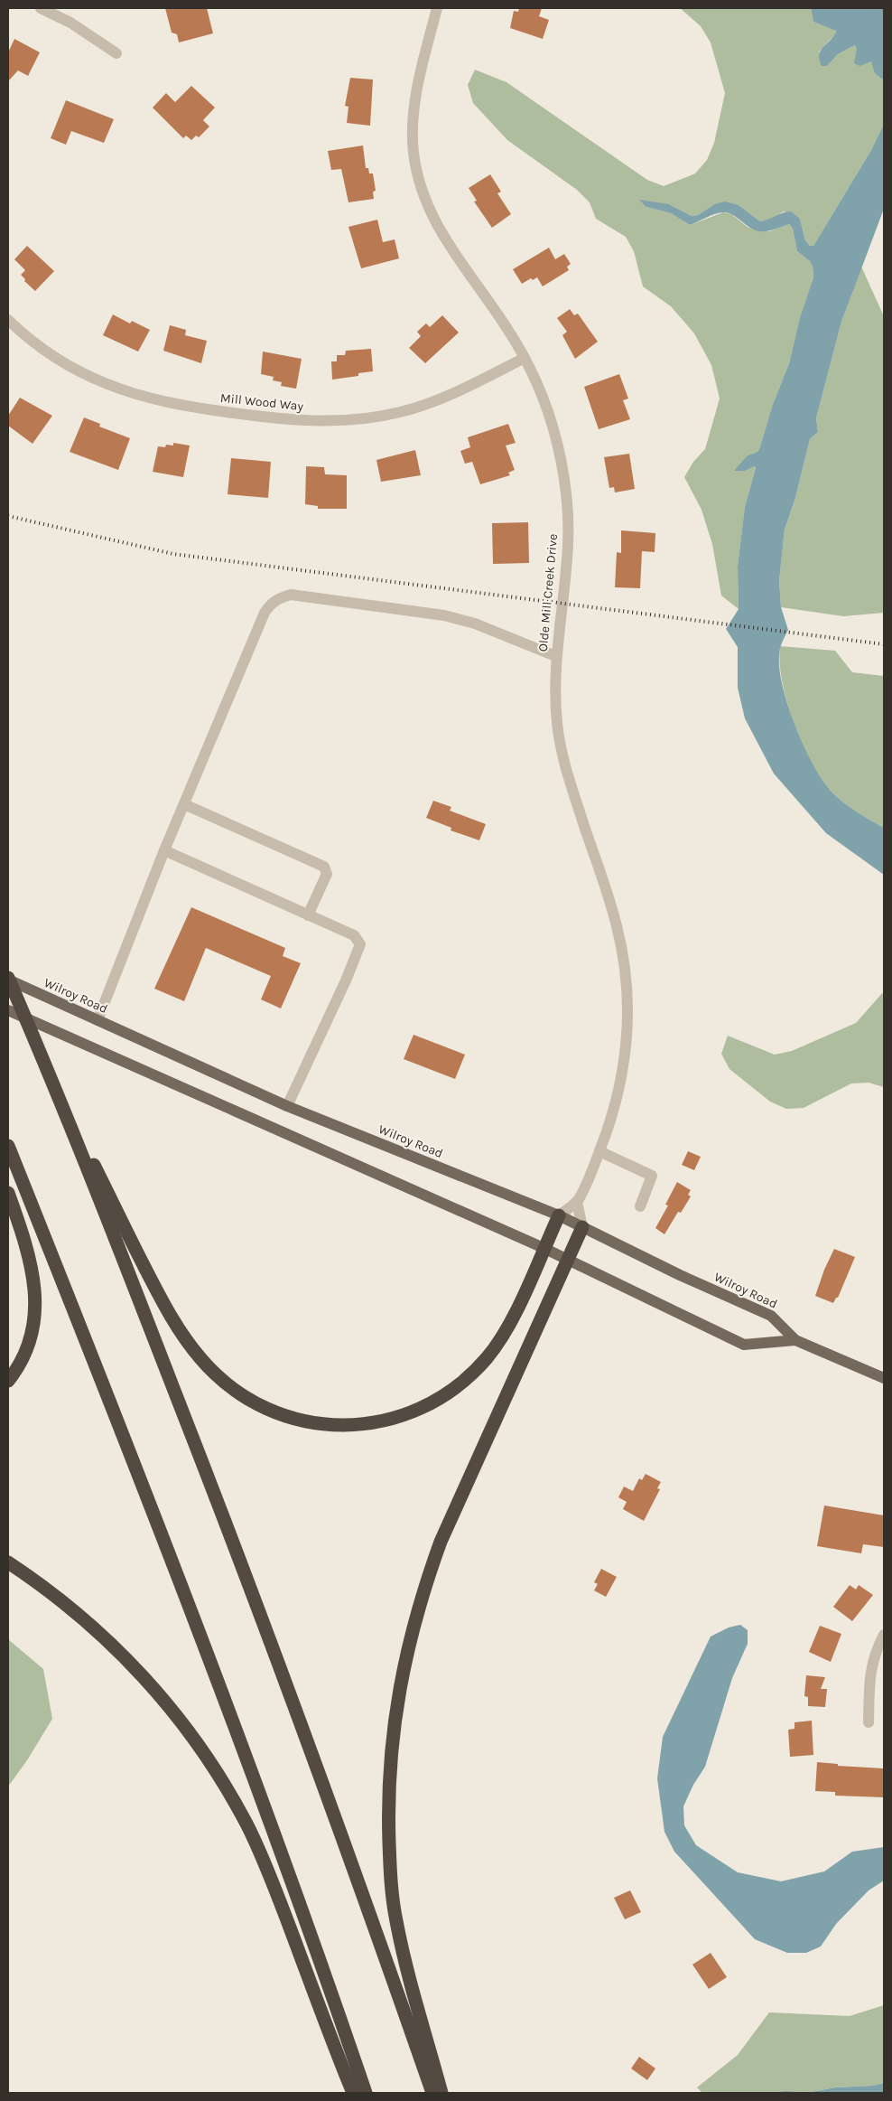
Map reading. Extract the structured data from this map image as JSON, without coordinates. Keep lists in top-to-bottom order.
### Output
{
  "streets": {
    "main road": ["Wilroy Road"],
    "street": ["Mill Wood Way", "Olde Mill Creek Drive"]
  },
  "crossings": [
    ["Mill Wood Way", "Olde Mill Creek Drive"],
    ["Olde Mill Creek Drive", "Wilroy Road"]
  ]
}
